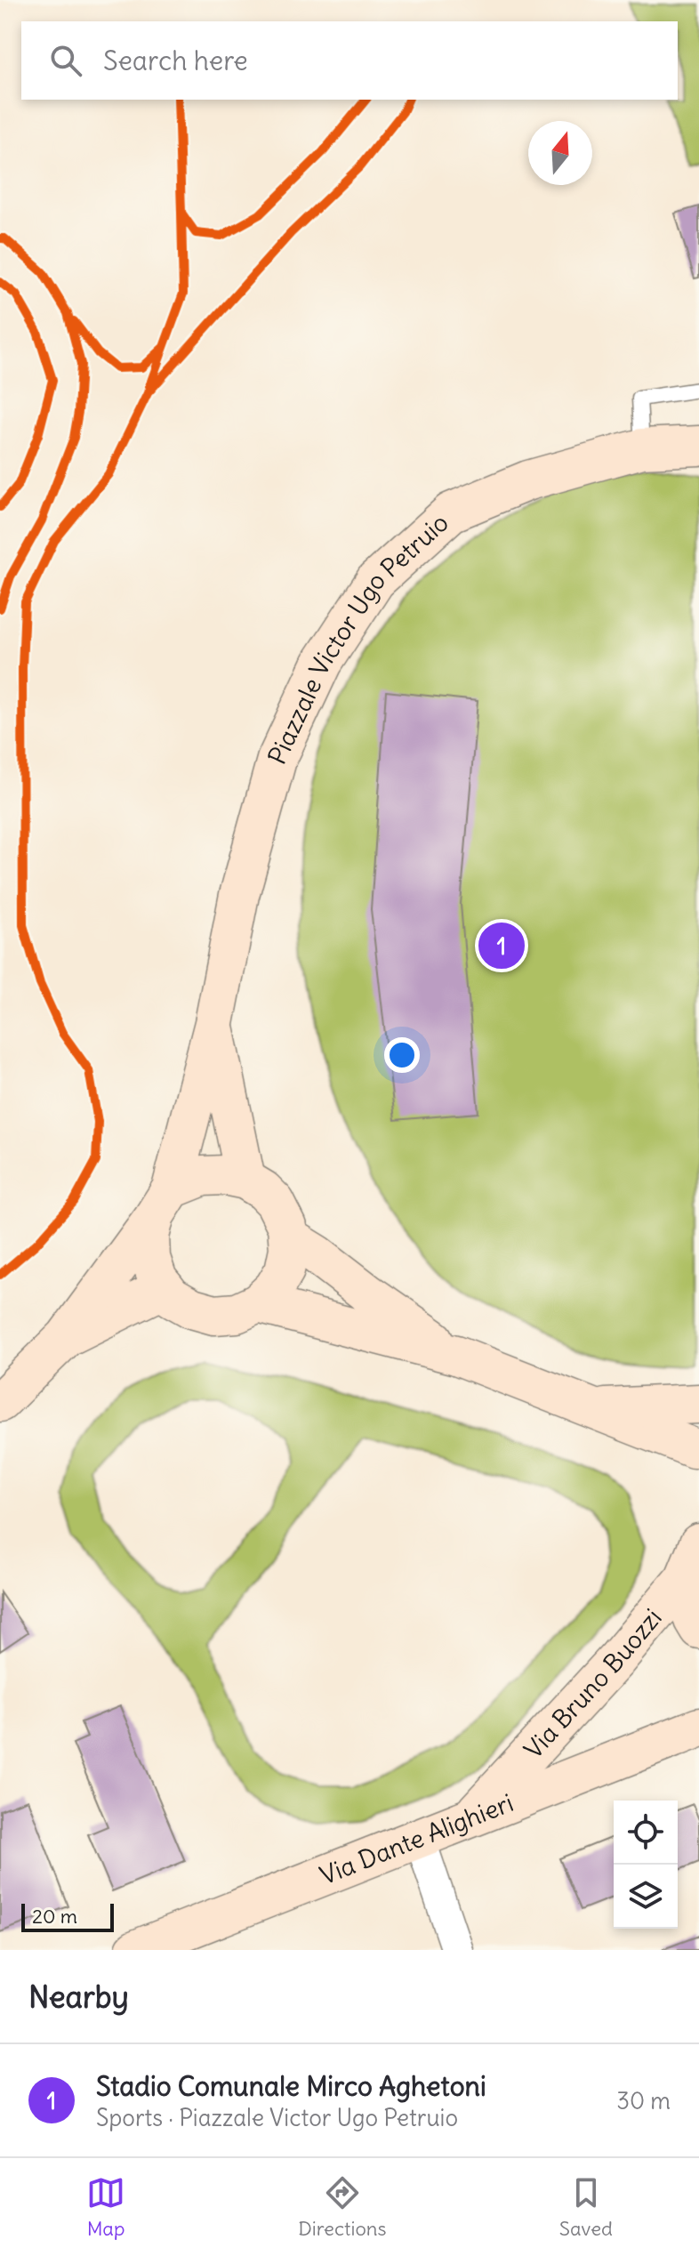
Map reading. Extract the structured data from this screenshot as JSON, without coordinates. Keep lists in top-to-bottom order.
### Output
{
  "streets": {
    "street": ["Piazzale Victor Ugo Petruio", "Via Bruno Buozzi", "Via Dante Alighieri"]
  },
  "crossings": [
    ["Via Bruno Buozzi", "Via Dante Alighieri"]
  ],
  "scale_bar": "20 m",
  "north": "top",
  "page": {
    "search": "Search here",
    "pins": "1",
    "scale": "20 m",
    "heading": "Nearby",
    "list": [
      {
        "mark": "1",
        "name": "Stadio Comunale Mirco Aghetoni",
        "note": "Sports · Piazzale Victor Ugo Petruio",
        "value": "30 m"
      }
    ],
    "nav": ["Map", "Directions", "Saved"]
  }
}
